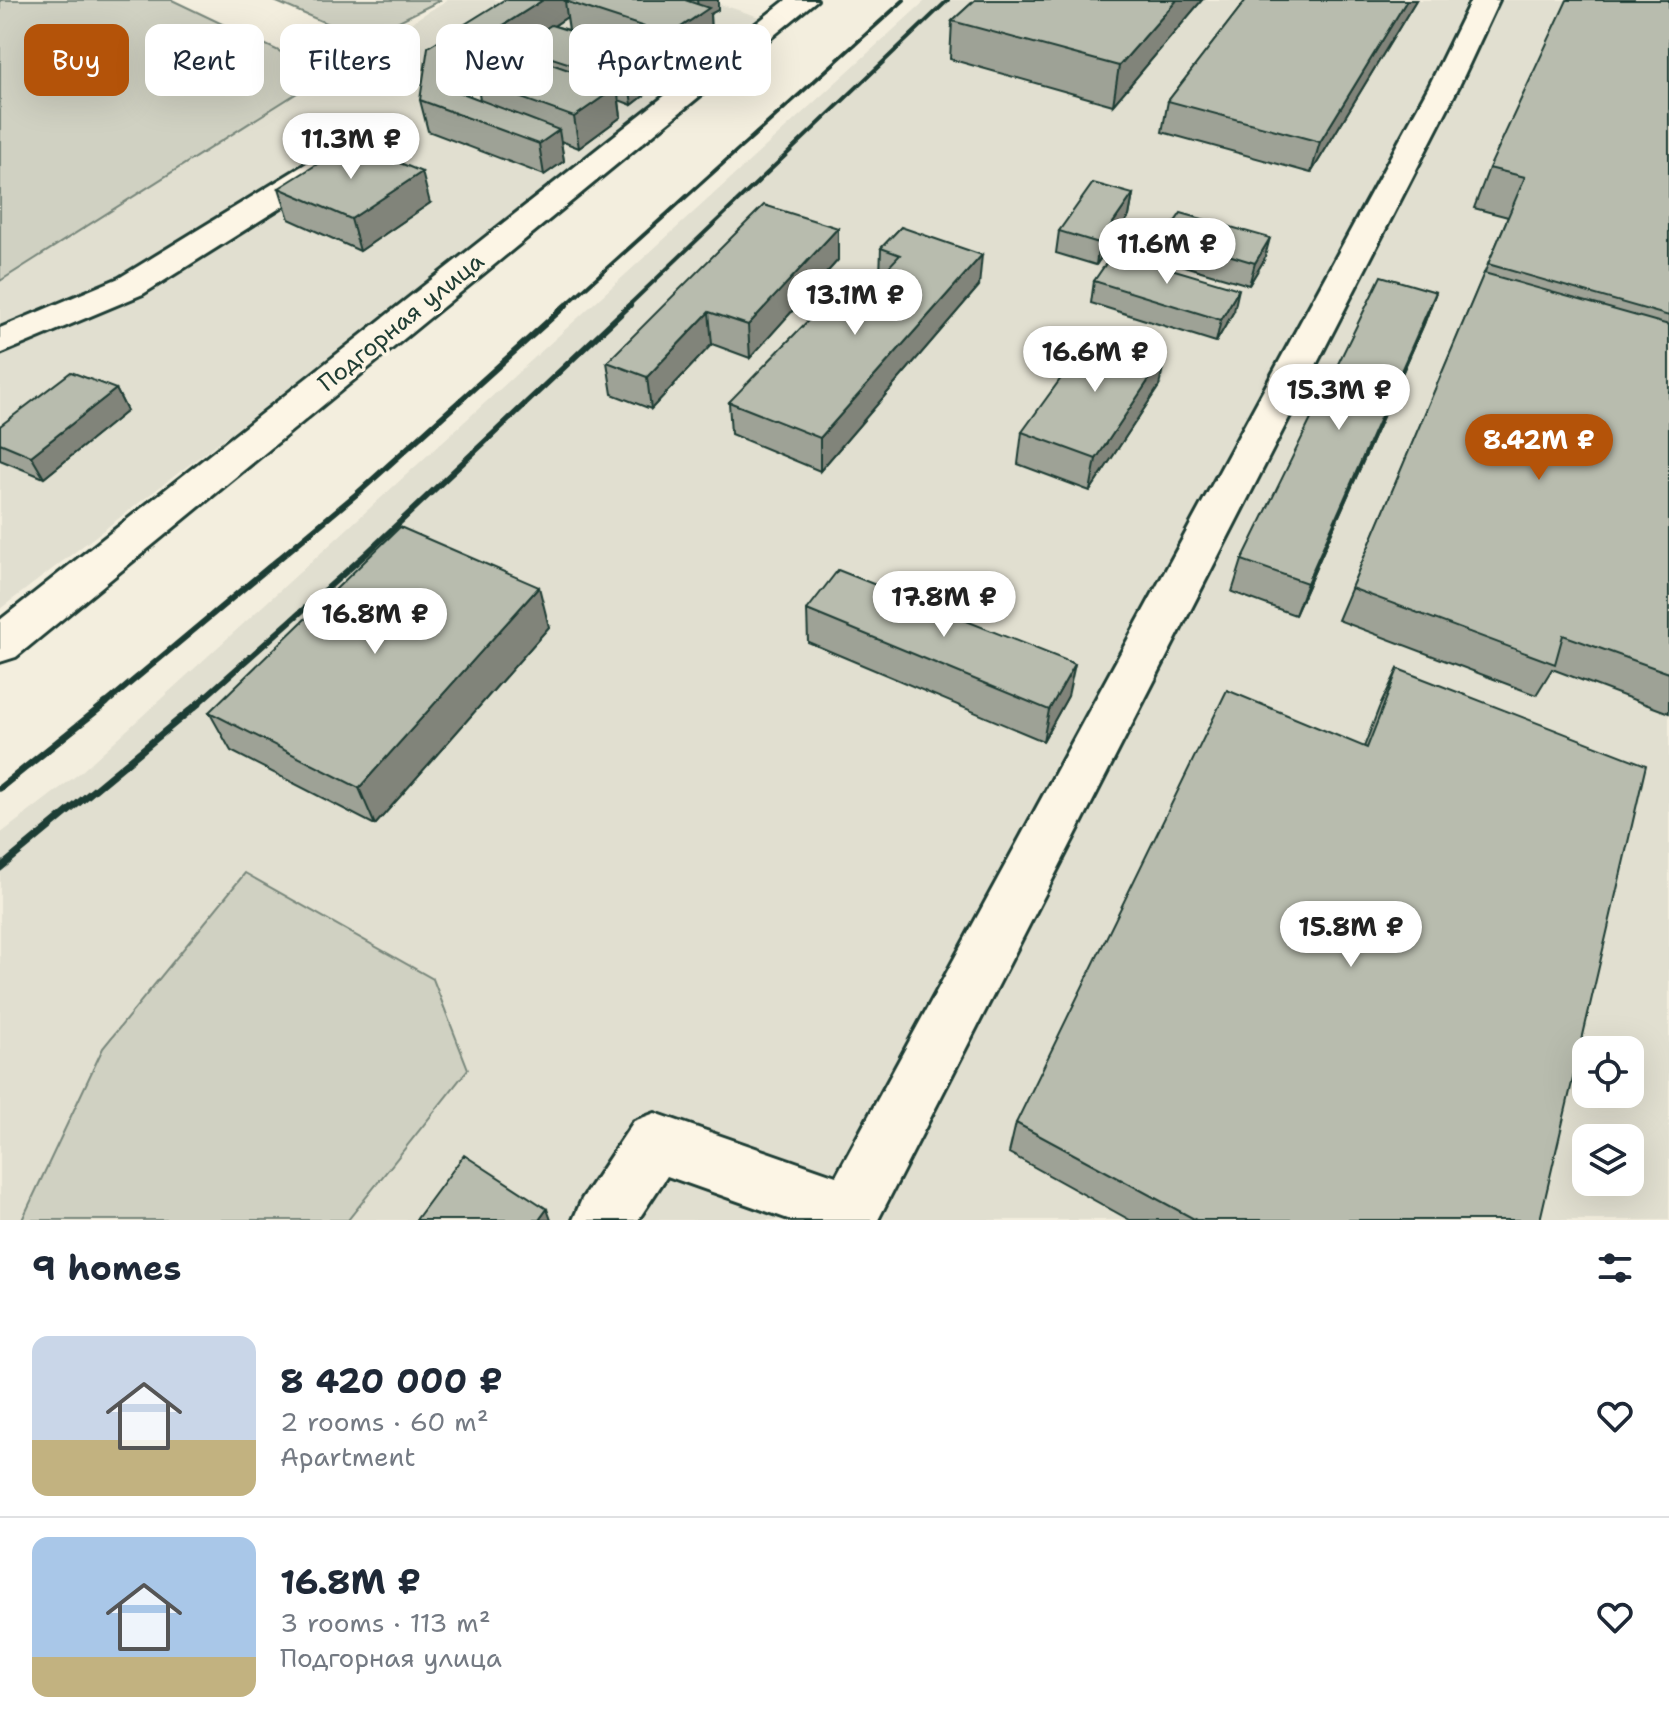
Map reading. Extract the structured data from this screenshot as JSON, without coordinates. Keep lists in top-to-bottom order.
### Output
{
  "streets": {
    "street": ["Подгорная улица"]
  },
  "page": {
    "chip": [
      "Buy",
      "Rent",
      "Filters",
      "New",
      "Apartment"
    ],
    "price": [
      "11.3M ₽",
      "11.6M ₽",
      "13.1M ₽",
      "16.6M ₽",
      "15.3M ₽",
      "8.42M ₽",
      "17.8M ₽",
      "16.8M ₽",
      "15.8M ₽"
    ],
    "heading": "9 homes",
    "list": [
      {
        "name": "8 420 000 ₽",
        "note": "2 rooms · 60 m² · Apartment"
      },
      {
        "name": "16.8M ₽",
        "note": "3 rooms · 113 m² · Подгорная улица"
      }
    ]
  }
}
